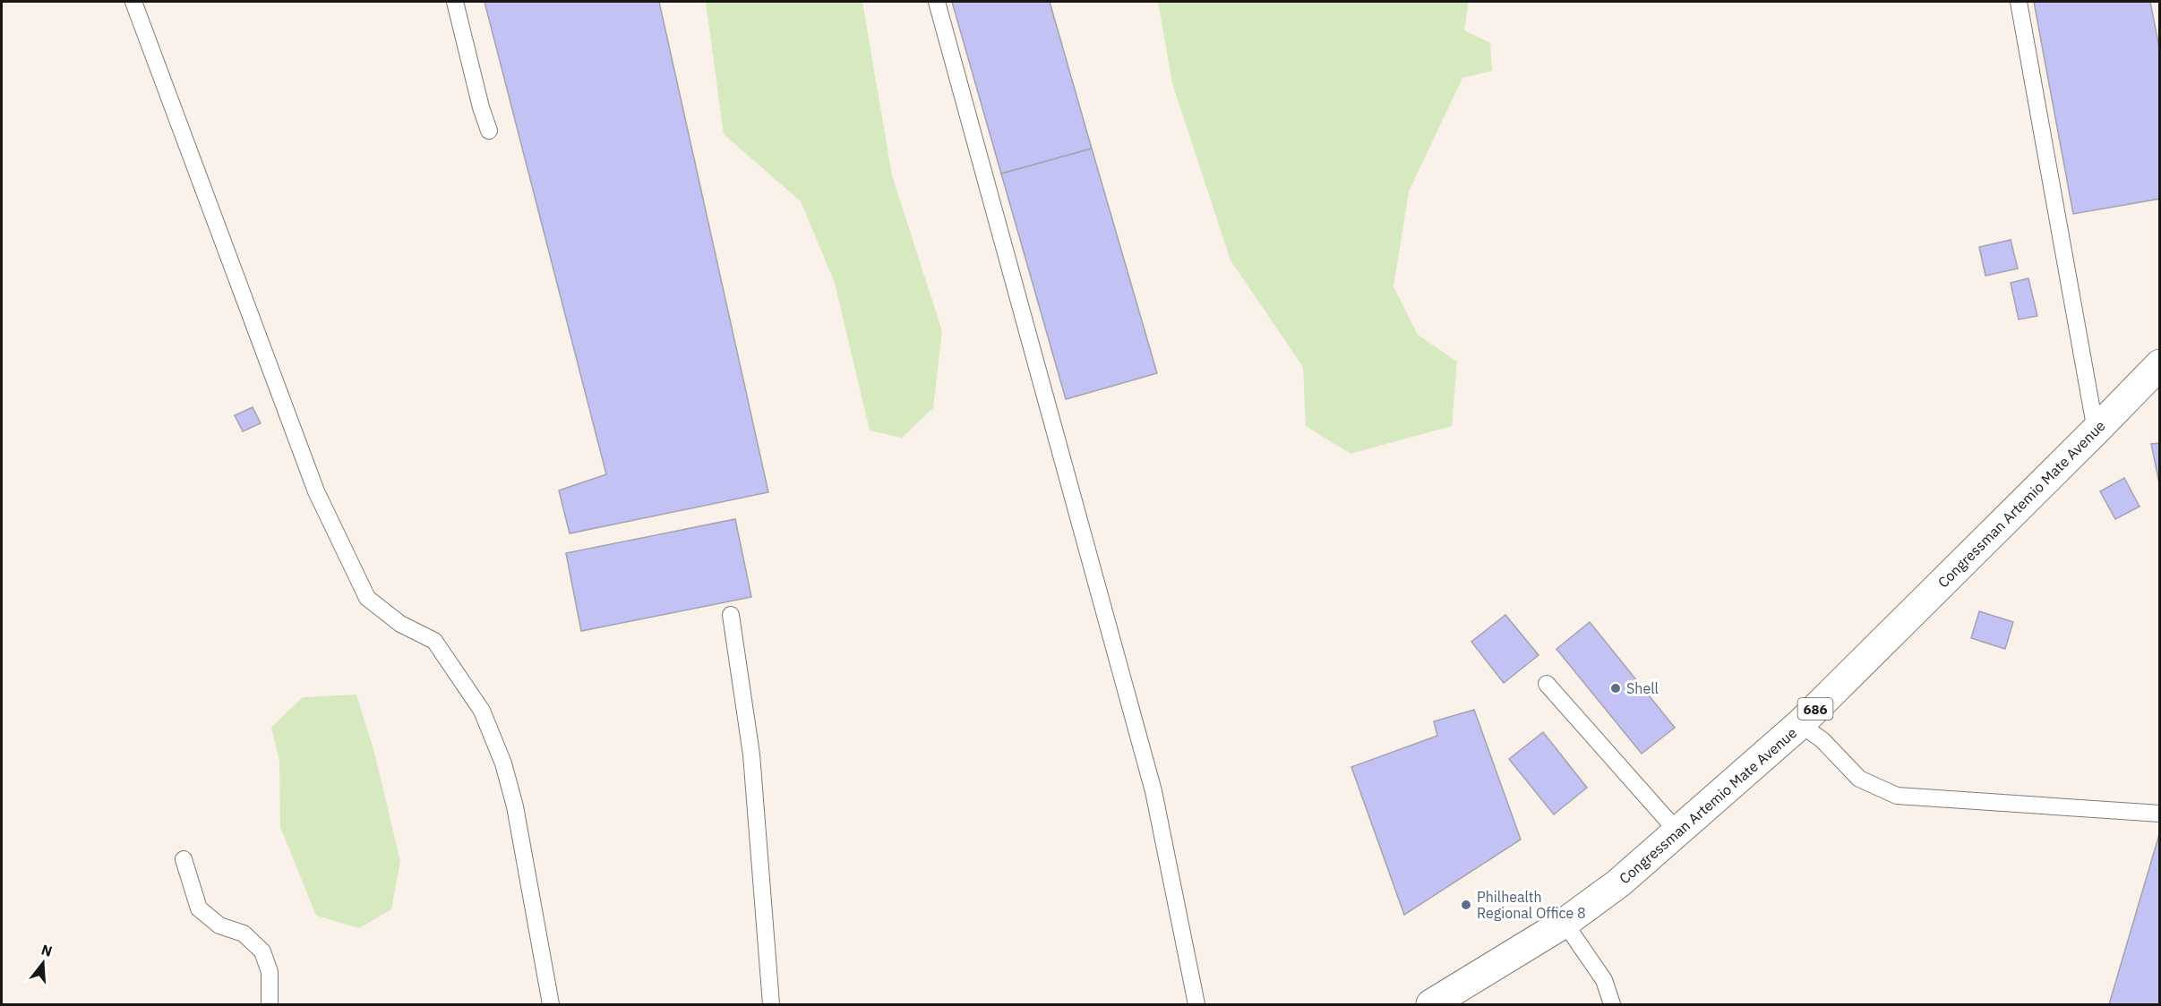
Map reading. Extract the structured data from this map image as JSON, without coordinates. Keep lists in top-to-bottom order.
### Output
{
  "streets": {
    "main road": ["Congressman Artemio Mate Avenue", "686"]
  },
  "places": ["Shell", "Philhealth Regional Office 8"],
  "north": "top"
}
